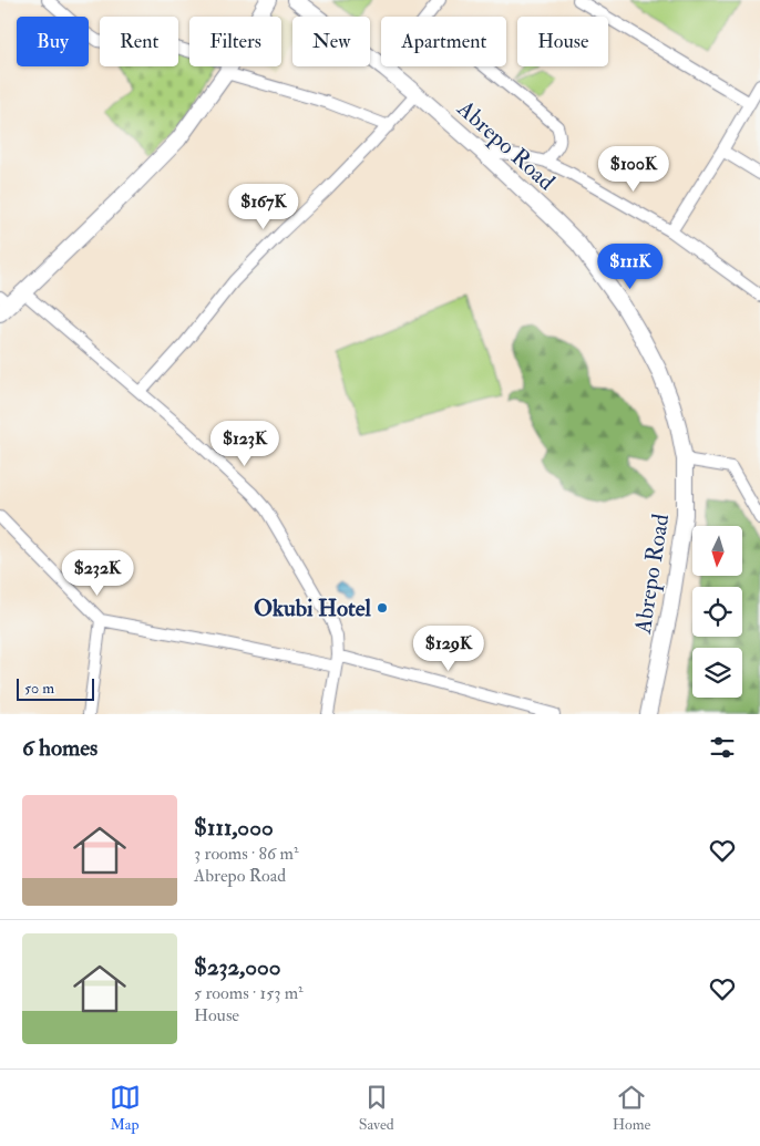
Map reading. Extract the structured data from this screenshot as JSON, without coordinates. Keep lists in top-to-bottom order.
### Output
{
  "streets": {
    "main road": ["Abrepo Road"]
  },
  "places": ["Okubi Hotel"],
  "scale_bar": "50 m",
  "north": "bottom",
  "page": {
    "chip": [
      "Buy",
      "Rent",
      "Filters",
      "New",
      "Apartment",
      "House"
    ],
    "price": [
      "$100K",
      "$167K",
      "$111K",
      "$123K",
      "$232K",
      "$129K"
    ],
    "scale": "50 m",
    "heading": "6 homes",
    "list": [
      {
        "name": "$111,000",
        "note": "3 rooms · 86 m² · Abrepo Road"
      },
      {
        "name": "$232,000",
        "note": "5 rooms · 153 m² · House"
      }
    ],
    "tabs": ["Map", "Saved", "Home"]
  }
}
